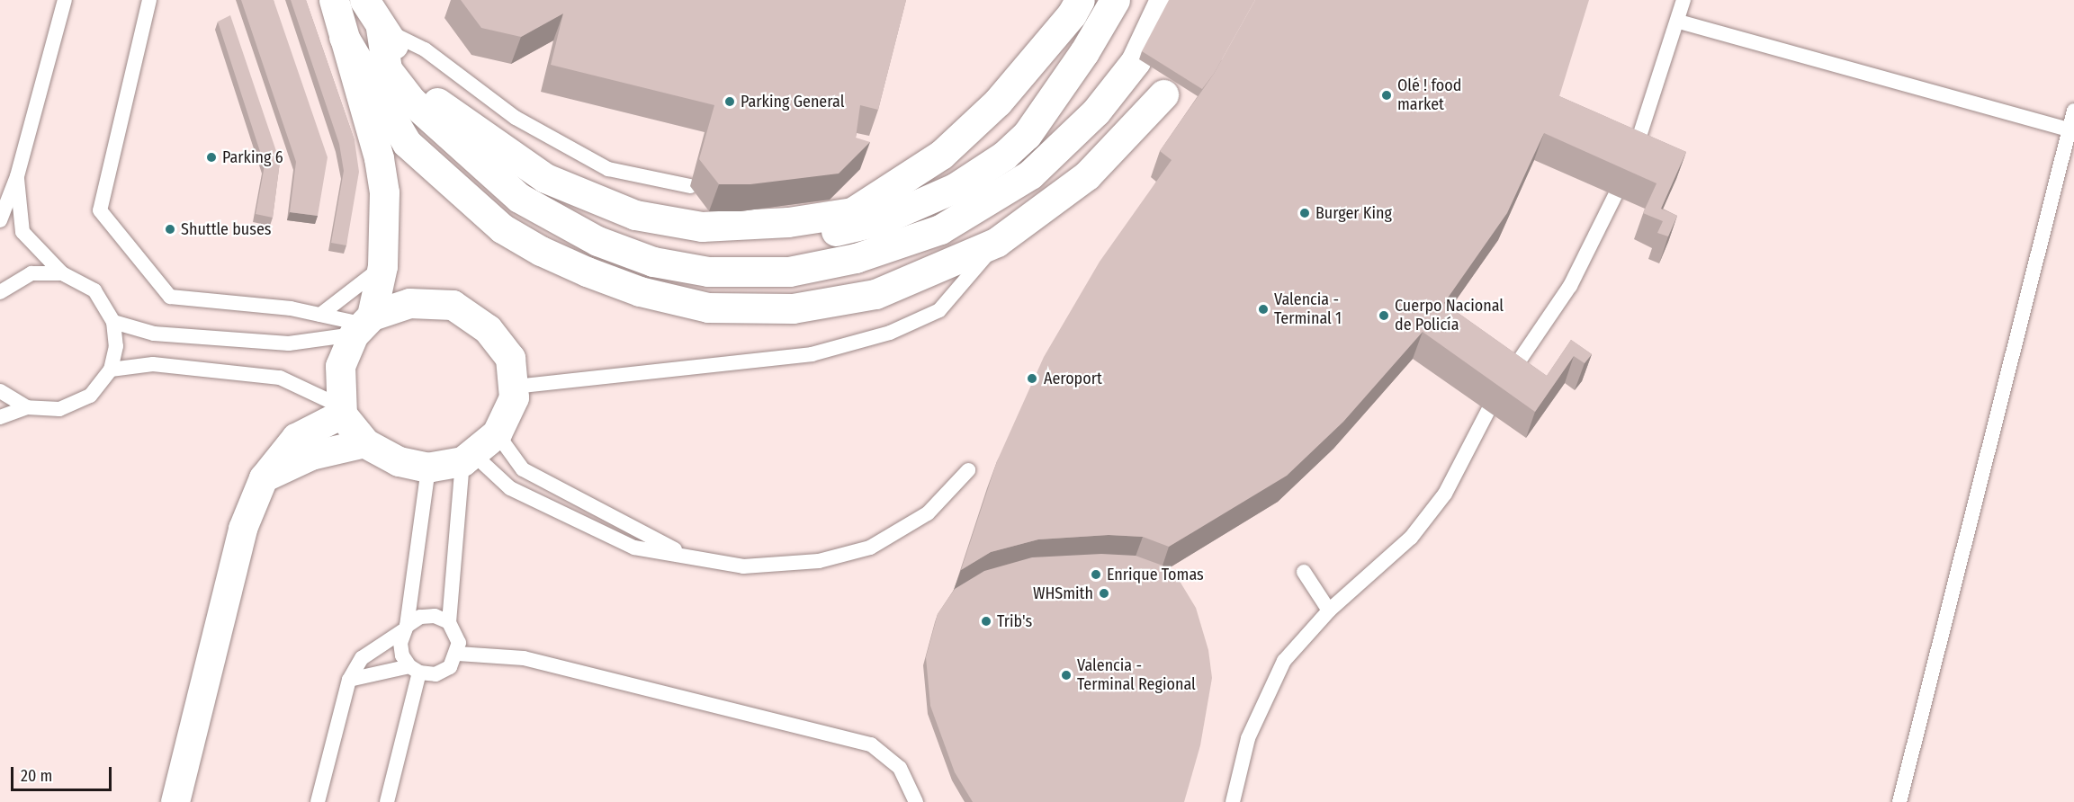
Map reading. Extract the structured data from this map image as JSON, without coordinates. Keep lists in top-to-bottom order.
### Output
{
  "places": [
    "Olé ! food market",
    "Parking General",
    "Parking 6",
    "Burger King",
    "Shuttle buses",
    "Valencia - Terminal 1",
    "Cuerpo Nacional de Policía",
    "Aeroport",
    "Enrique Tomas",
    "WHSmith",
    "Trib's",
    "Valencia - Terminal Regional"
  ],
  "scale_bar": "20 m"
}
